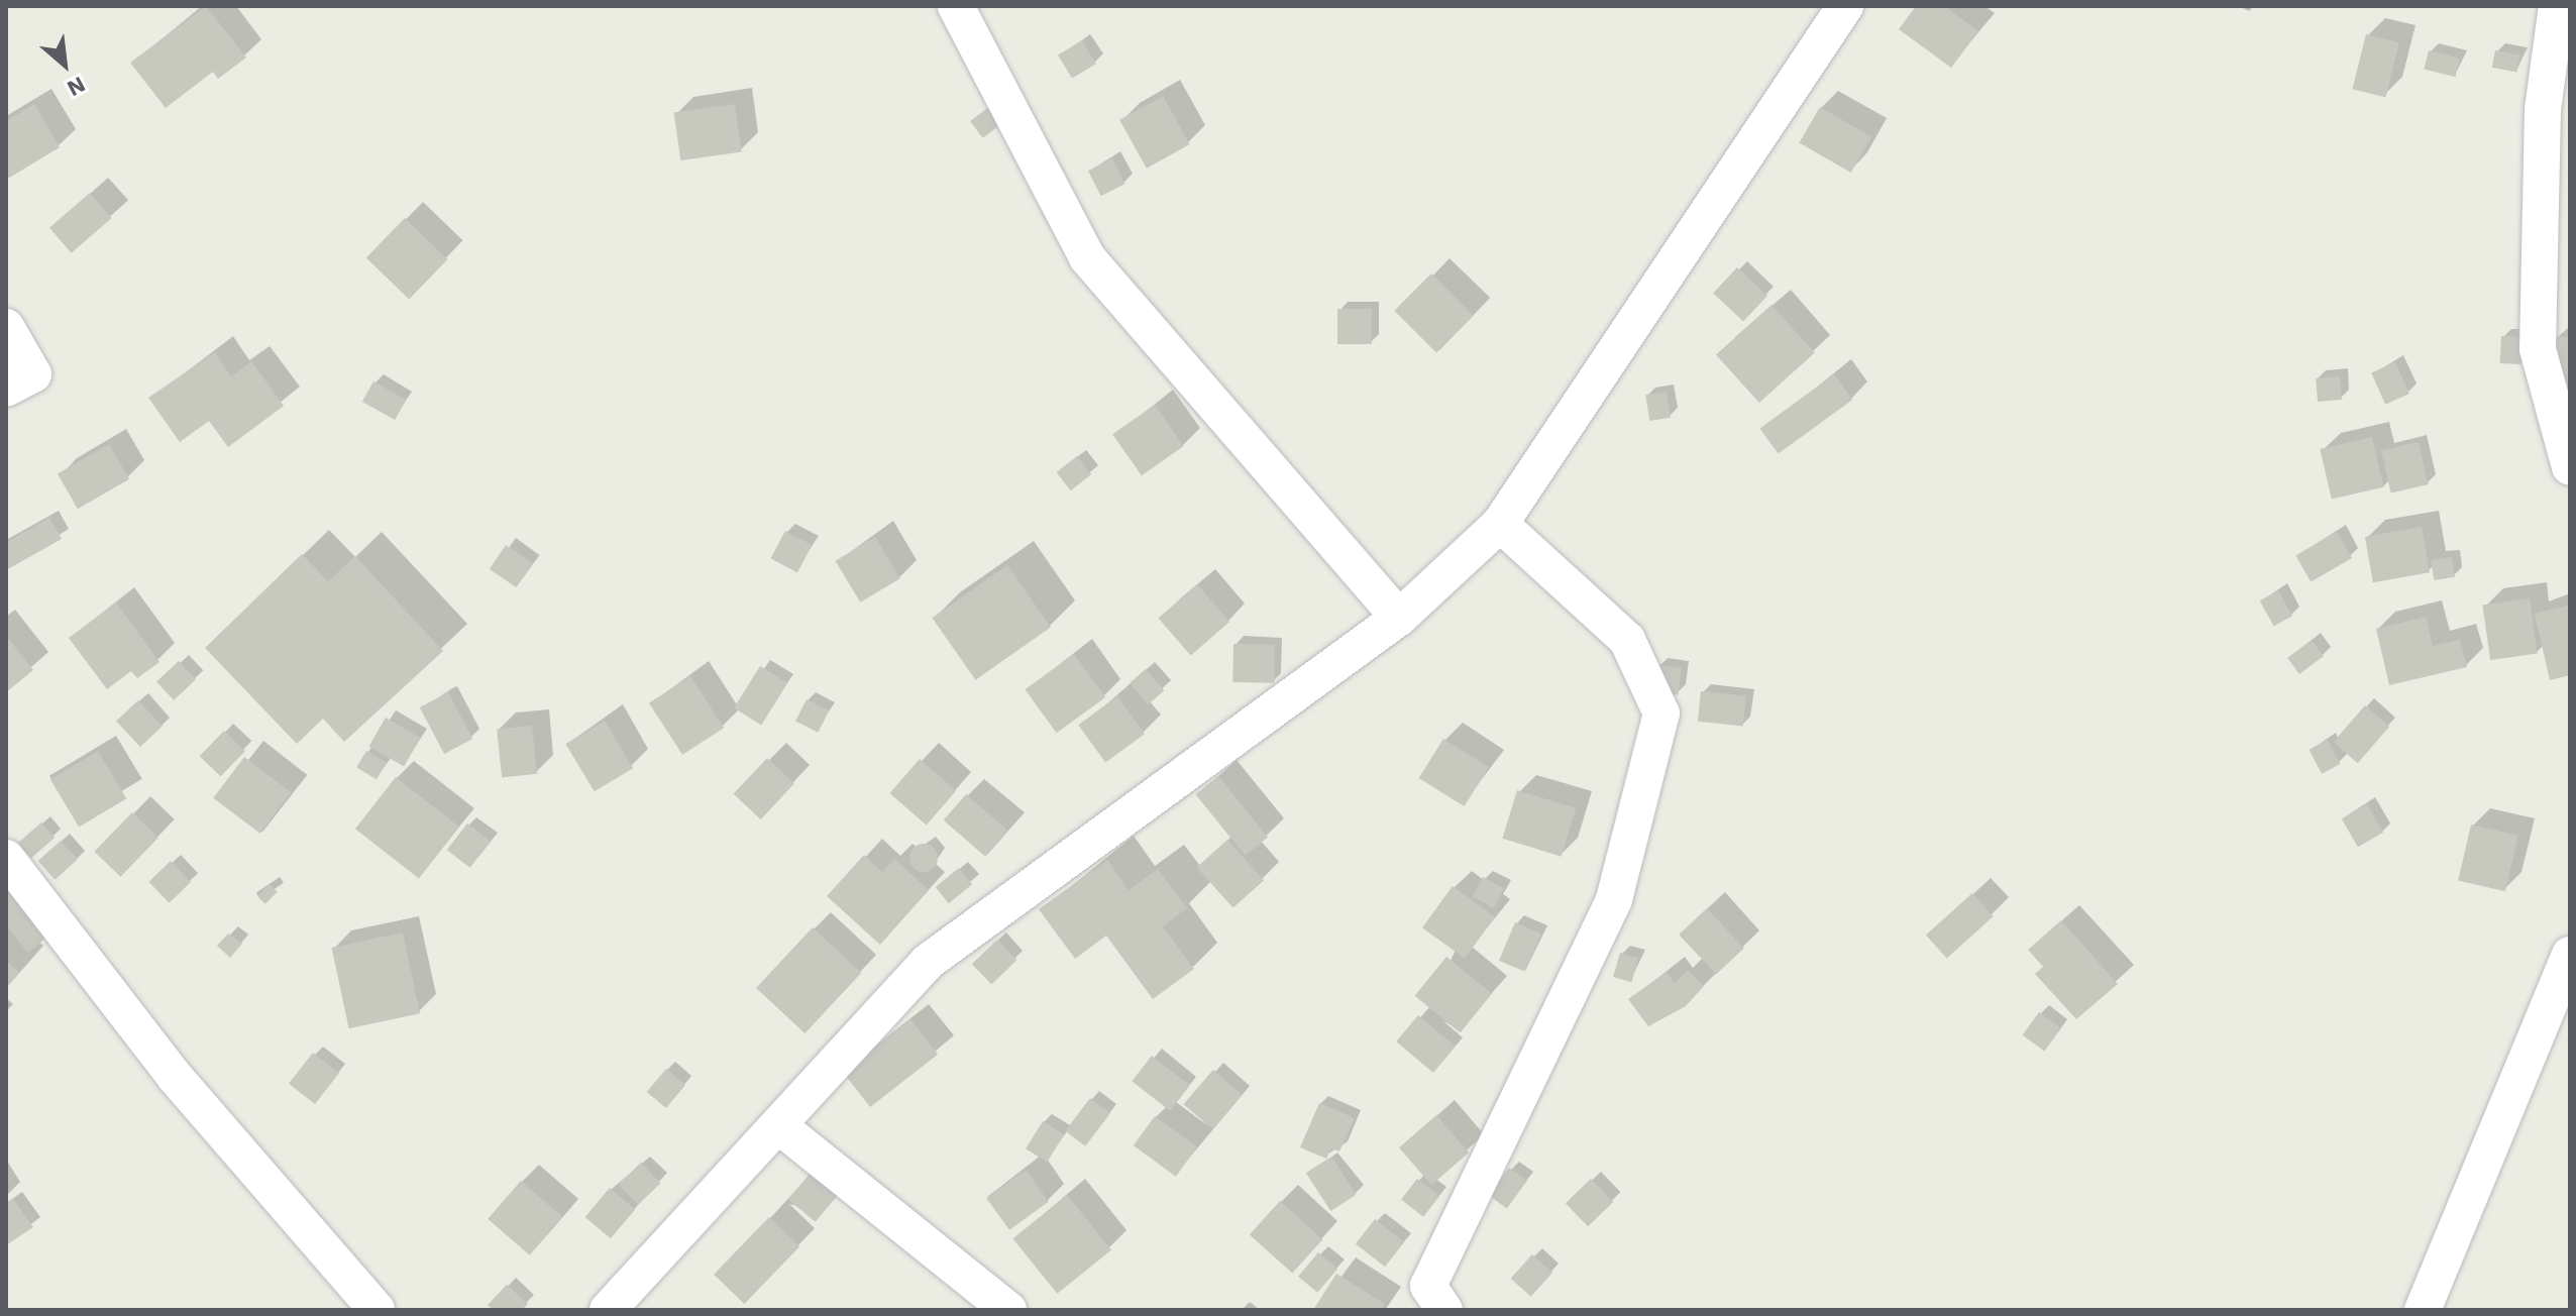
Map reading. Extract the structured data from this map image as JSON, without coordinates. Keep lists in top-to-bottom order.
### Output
{
  "north": "bottom right"
}
